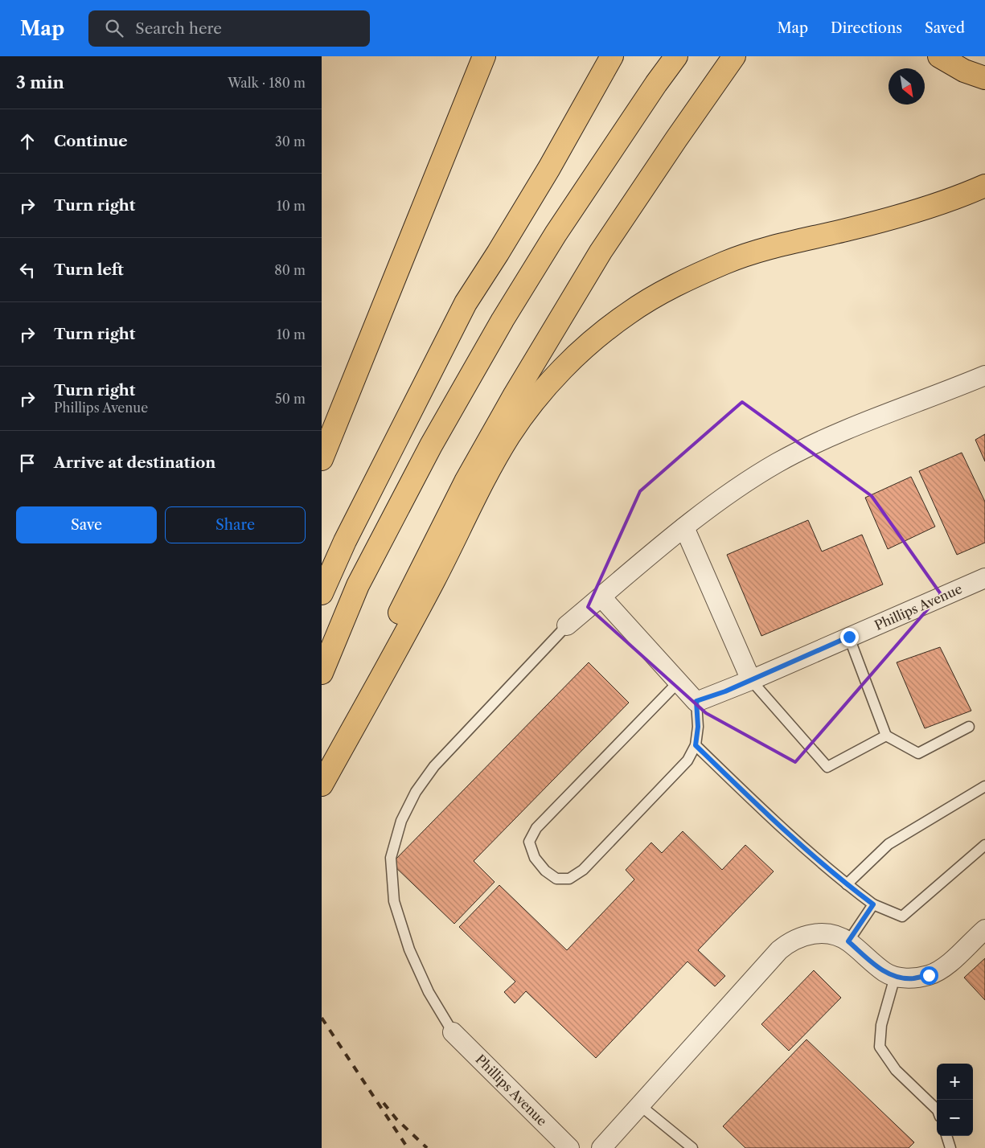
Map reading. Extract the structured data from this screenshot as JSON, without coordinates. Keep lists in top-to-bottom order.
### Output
{
  "streets": {
    "street": ["Phillips Avenue"]
  },
  "north": "bottom right",
  "page": {
    "header": "Map",
    "search": "Search here",
    "nav": ["Map", "Directions", "Saved"],
    "heading": ["3 min", "Walk · 180 m"],
    "list": [
      ["Continue", "30 m"],
      ["Turn right", "10 m"],
      ["Turn left", "80 m"],
      ["Turn right", "10 m"],
      ["Turn right", "Phillips Avenue", "50 m"],
      "Arrive at destination"
    ],
    "buttons": ["Save", "Share"],
    "map_buttons": ["+", "−"]
  }
}
